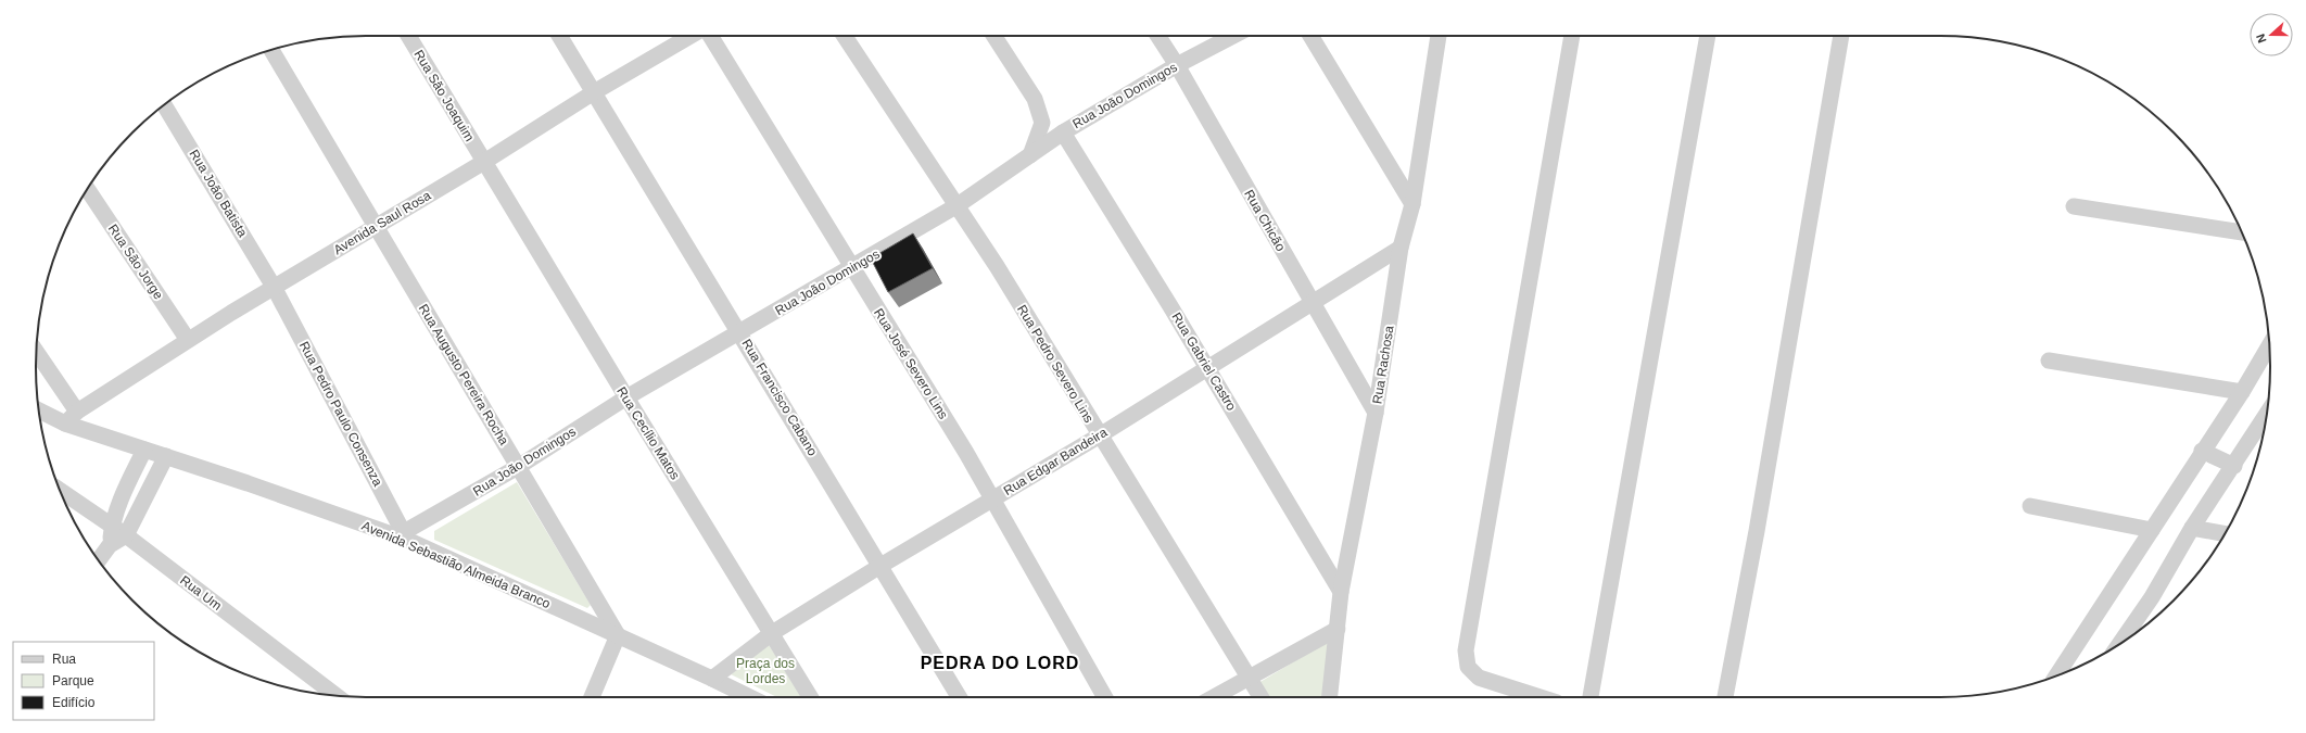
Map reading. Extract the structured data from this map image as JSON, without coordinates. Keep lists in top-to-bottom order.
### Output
{
  "streets": {
    "street": [
      "Rua São Joaquim",
      "Rua João Domingos",
      "Rua João Batista",
      "Rua Chicão",
      "Avenida Saul Rosa",
      "Rua São Jorge",
      "Rua Gabriel Castro",
      "Rua José Severo Lins",
      "Rua Pedro Severo Lins",
      "Rua Rachosa",
      "Rua Augusto Pereira Rocha",
      "Rua Francisco Cabano",
      "Rua Pedro Paulo Consenza",
      "Rua Cecílio Matos",
      "Rua Edgar Bandeira",
      "Avenida Sebastião Almeida Branco",
      "Rua Um"
    ]
  },
  "crossings": [
    ["Rua São Joaquim", "Avenida Saul Rosa"],
    ["Rua São Joaquim", "Rua Cecílio Matos"],
    ["Rua João Domingos", "Rua Chicão"],
    ["Rua João Domingos", "Rua Gabriel Castro"],
    ["Rua João Domingos", "Rua José Severo Lins"],
    ["Rua João Domingos", "Rua Pedro Severo Lins"],
    ["Rua João Domingos", "Rua Augusto Pereira Rocha"],
    ["Rua João Domingos", "Rua Francisco Cabano"],
    ["Rua João Domingos", "Rua Pedro Paulo Consenza"],
    ["Rua João Domingos", "Rua Cecílio Matos"],
    ["Rua João Domingos", "Avenida Sebastião Almeida Branco"],
    ["Rua João Batista", "Avenida Saul Rosa"],
    ["Rua João Batista", "Rua Pedro Paulo Consenza"],
    ["Rua Chicão", "Rua Rachosa"],
    ["Rua Chicão", "Rua Edgar Bandeira"],
    ["Avenida Saul Rosa", "Rua São Jorge"],
    ["Avenida Saul Rosa", "Rua Augusto Pereira Rocha"],
    ["Avenida Saul Rosa", "Rua Francisco Cabano"],
    ["Avenida Saul Rosa", "Rua Pedro Paulo Consenza"],
    ["Avenida Saul Rosa", "Rua Cecílio Matos"],
    ["Avenida Saul Rosa", "Avenida Sebastião Almeida Branco"],
    ["Rua Gabriel Castro", "Rua Rachosa"],
    ["Rua Gabriel Castro", "Rua Edgar Bandeira"],
    ["Rua José Severo Lins", "Rua Edgar Bandeira"],
    ["Rua Pedro Severo Lins", "Rua Edgar Bandeira"],
    ["Rua Rachosa", "Rua Edgar Bandeira"],
    ["Rua Augusto Pereira Rocha", "Avenida Sebastião Almeida Branco"],
    ["Rua Francisco Cabano", "Rua Edgar Bandeira"],
    ["Rua Pedro Paulo Consenza", "Avenida Sebastião Almeida Branco"],
    ["Rua Cecílio Matos", "Rua Edgar Bandeira"],
    ["Rua Edgar Bandeira", "Avenida Sebastião Almeida Branco"]
  ],
  "districts": ["PEDRA DO LORD"],
  "parks": ["Praça dos Lordes"],
  "legend": ["Rua", "Parque", "Edifício"],
  "north": "left"
}
